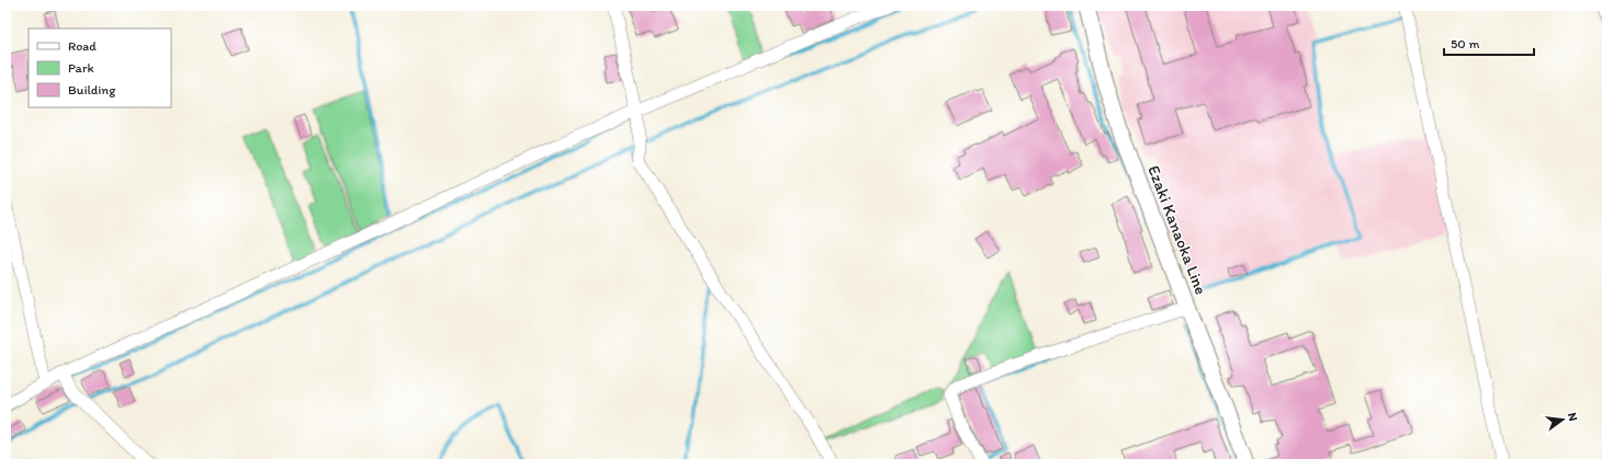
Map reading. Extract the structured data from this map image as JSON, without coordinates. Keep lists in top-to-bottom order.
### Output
{
  "streets": {
    "main road": ["Ezaki Kanaoka Line"]
  },
  "legend": ["Road", "Park", "Building"],
  "scale_bar": "50 m",
  "north": "right"
}
